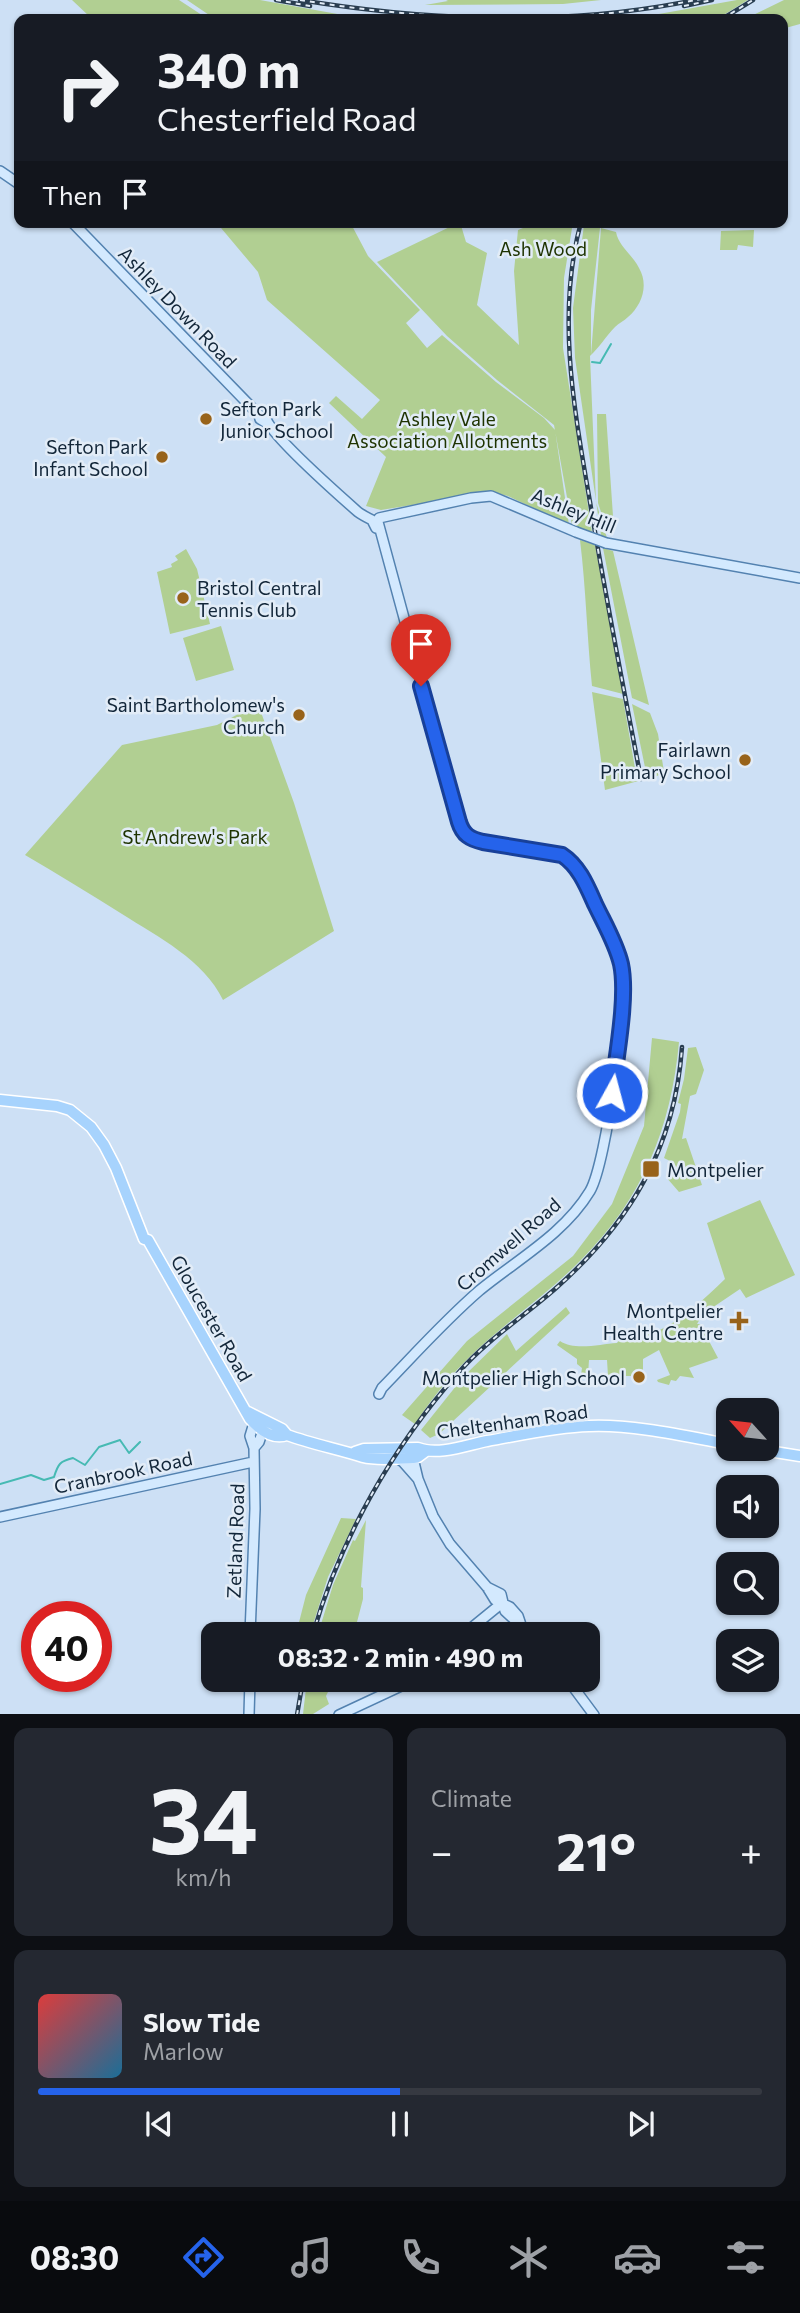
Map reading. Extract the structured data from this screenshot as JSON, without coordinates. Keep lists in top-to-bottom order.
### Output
{
  "streets": {
    "main road": ["Gloucester Road", "Cheltenham Road"],
    "street": [
      "Ashley Down Road",
      "Ashley Hill",
      "Cromwell Road",
      "Cranbrook Road",
      "Zetland Road"
    ]
  },
  "crossings": [
    ["Ashley Down Road", "Ashley Hill"],
    ["Ashley Down Road", "Cromwell Road"],
    ["Ashley Hill", "Cromwell Road"],
    ["Gloucester Road", "Cheltenham Road"],
    ["Gloucester Road", "Zetland Road"],
    ["Cheltenham Road", "Zetland Road"],
    ["Cranbrook Road", "Zetland Road"]
  ],
  "parks": ["Ash Wood", "Ashley Vale Association Allotments", "St Andrew's Park"],
  "places": {
    "other": [
      "Sefton Park Junior School",
      "Sefton Park Infant School",
      "Bristol Central Tennis Club",
      "Saint Bartholomew's Church",
      "Fairlawn Primary School",
      "Montpelier High School"
    ],
    "transit": ["Montpelier"],
    "health": ["Montpelier Health Centre"]
  },
  "north": "top left",
  "page": {
    "turn": ["340 m", "Chesterfield Road"],
    "then": "Then",
    "limit": "40",
    "trip": "08:32 · 2 min · 490 m",
    "tile": [
      ["34", "km/h"],
      "Climate"
    ],
    "heat": ["−", "21°", "+"],
    "song": ["Slow Tide", "Marlow"],
    "tabs": "08:30"
  }
}
